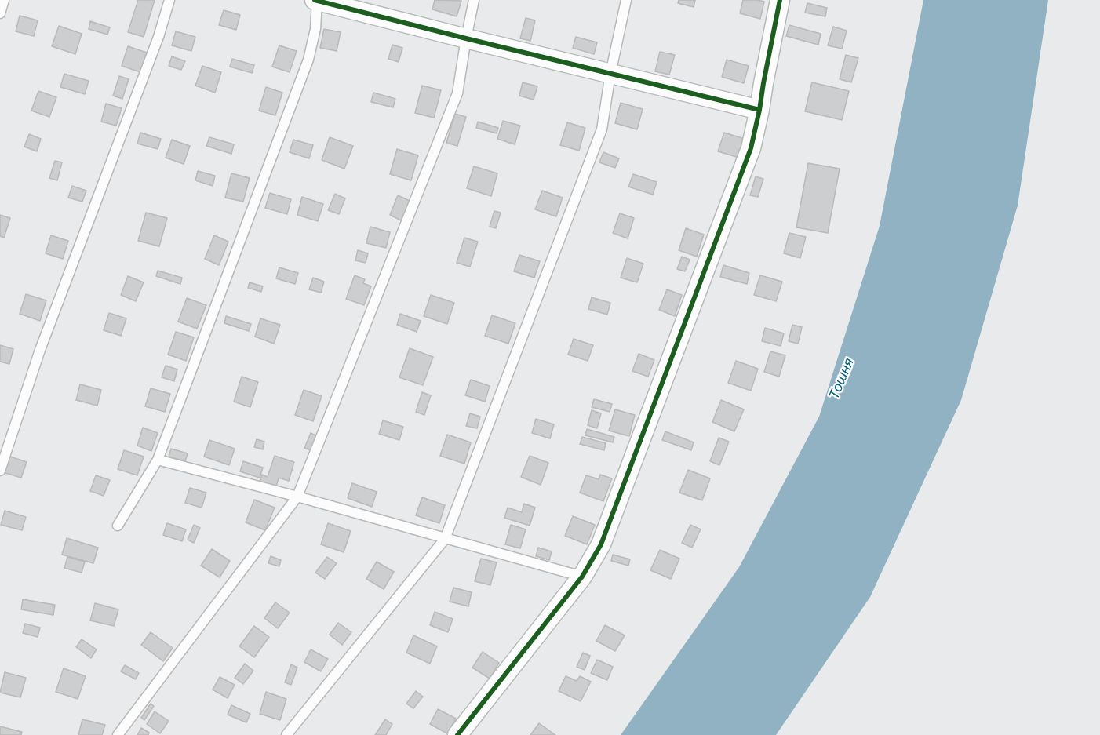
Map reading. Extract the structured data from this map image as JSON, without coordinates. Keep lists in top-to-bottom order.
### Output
{
  "water": ["Тошня"]
}
